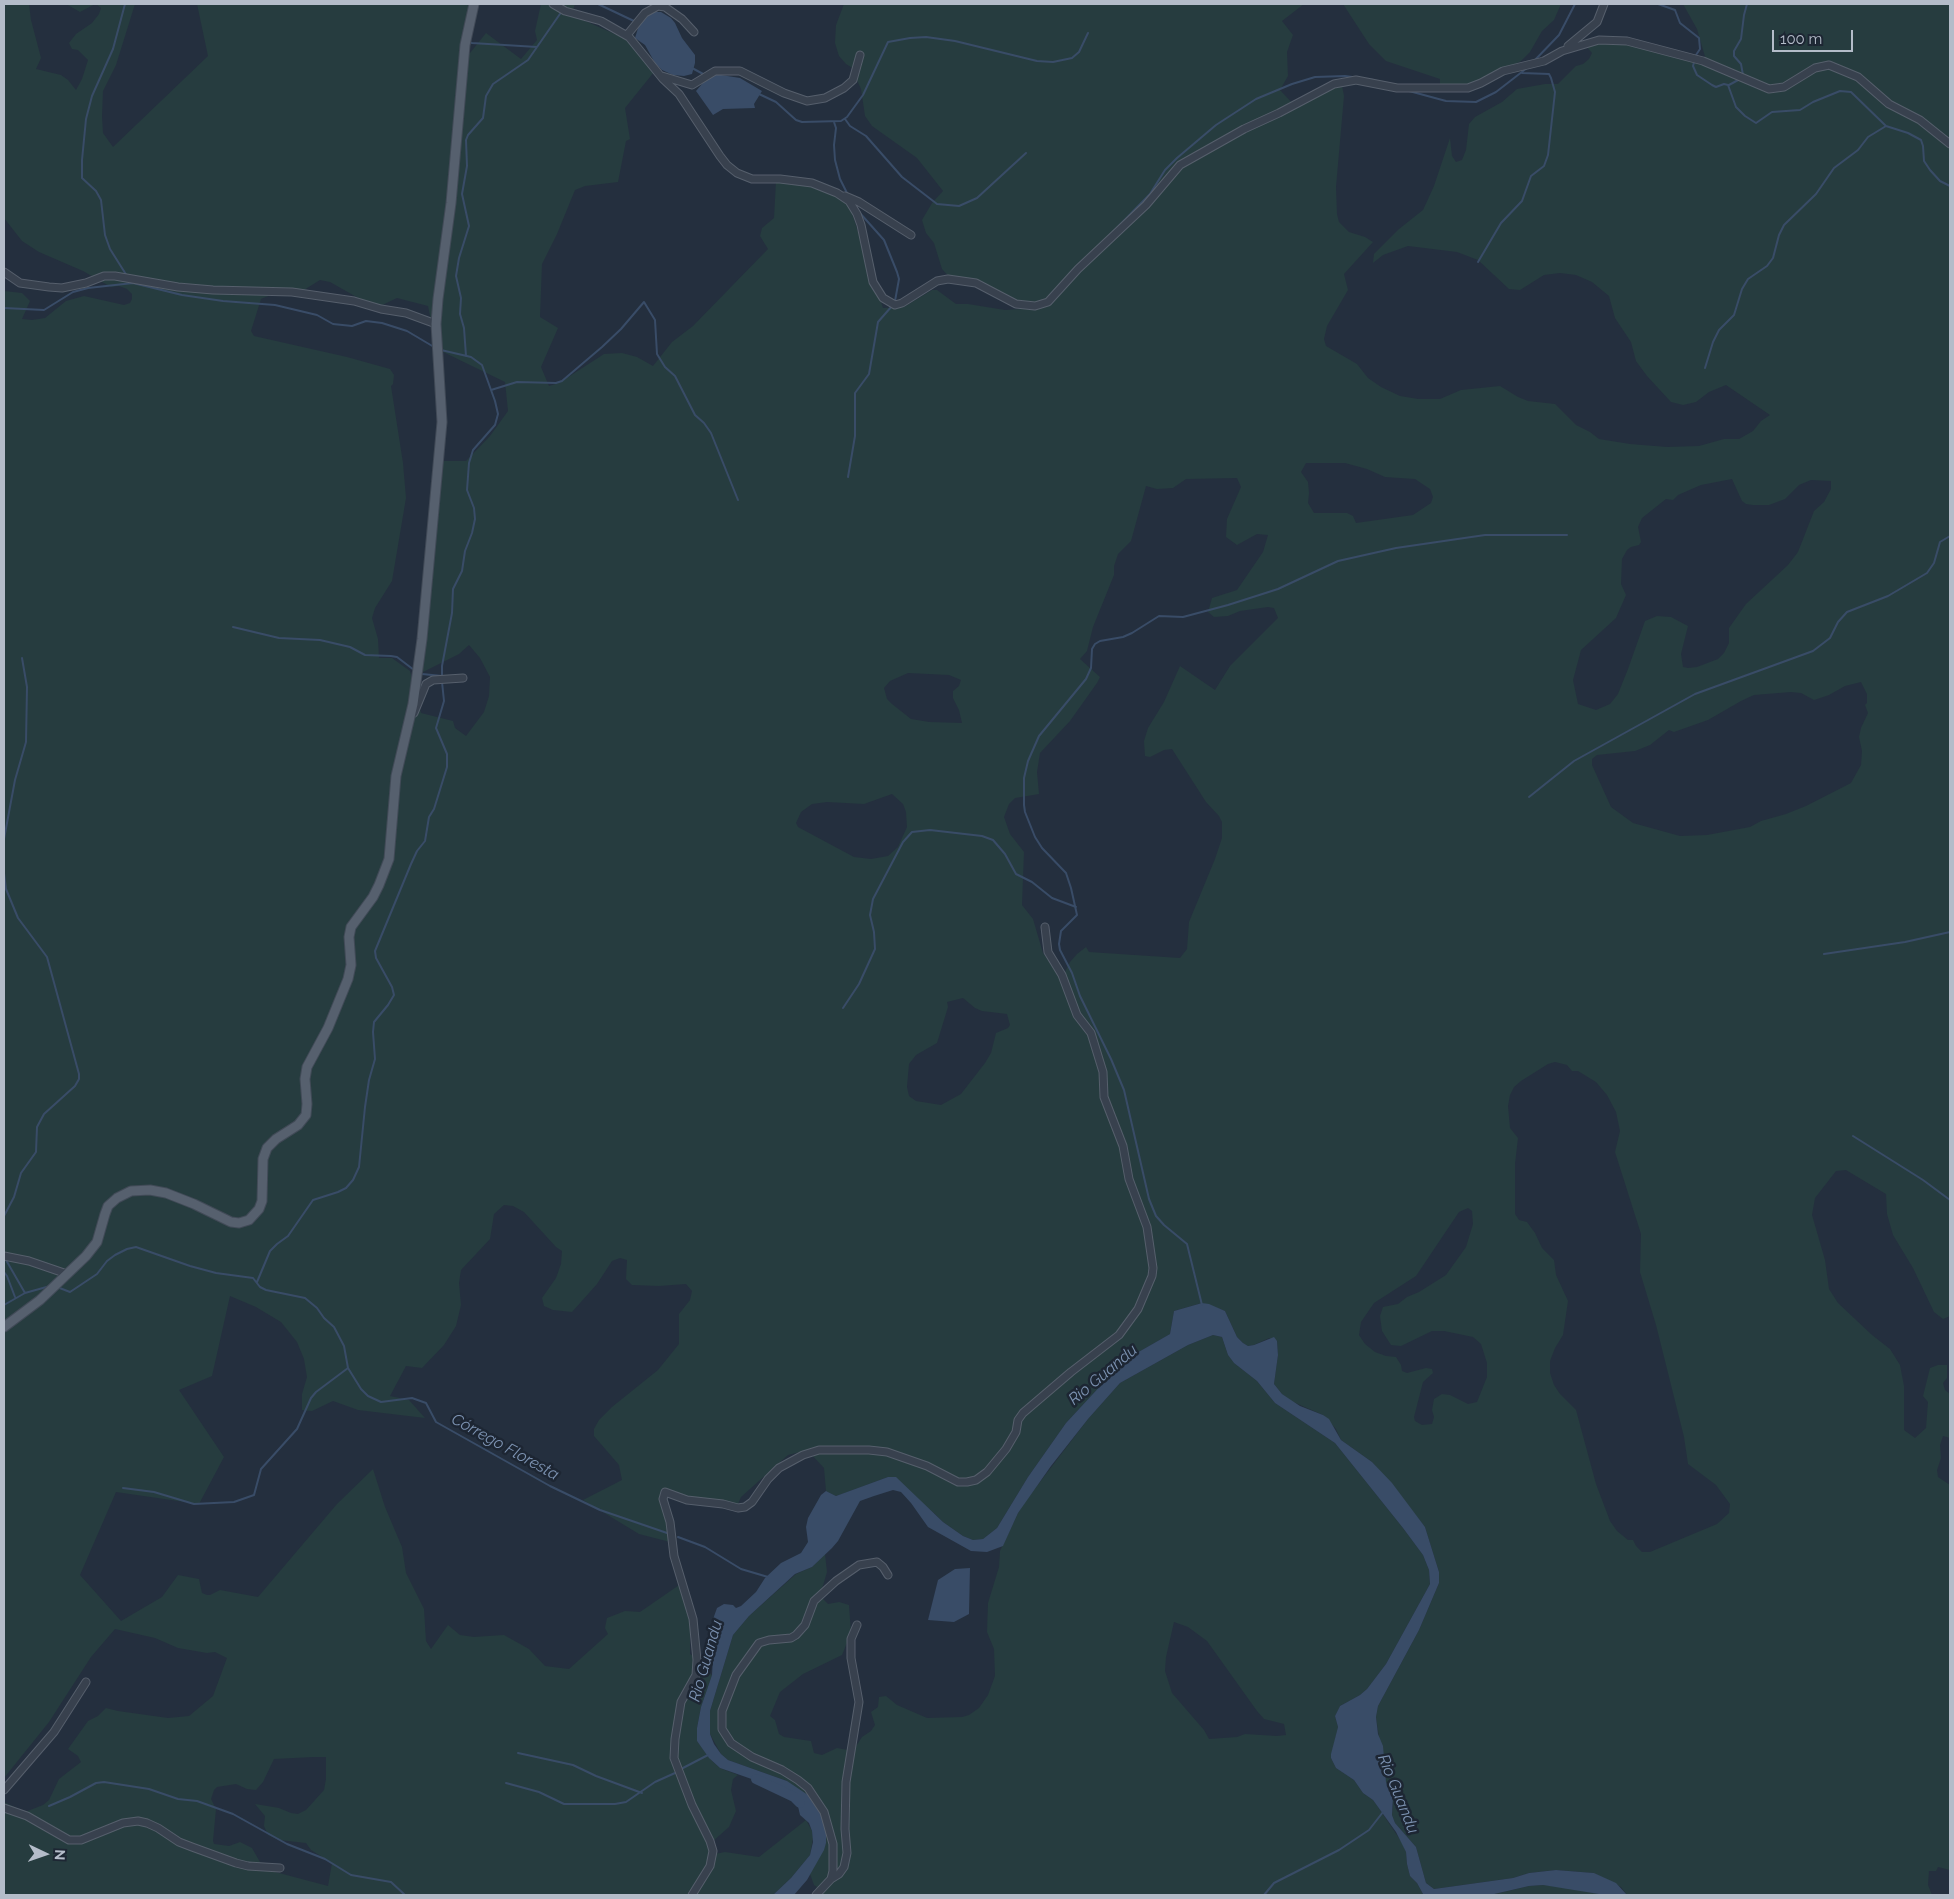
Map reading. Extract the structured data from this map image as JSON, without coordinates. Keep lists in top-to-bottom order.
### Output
{
  "water": ["Rio Guandu", "Córrego Floresta"],
  "scale_bar": "100 m",
  "north": "right"
}
